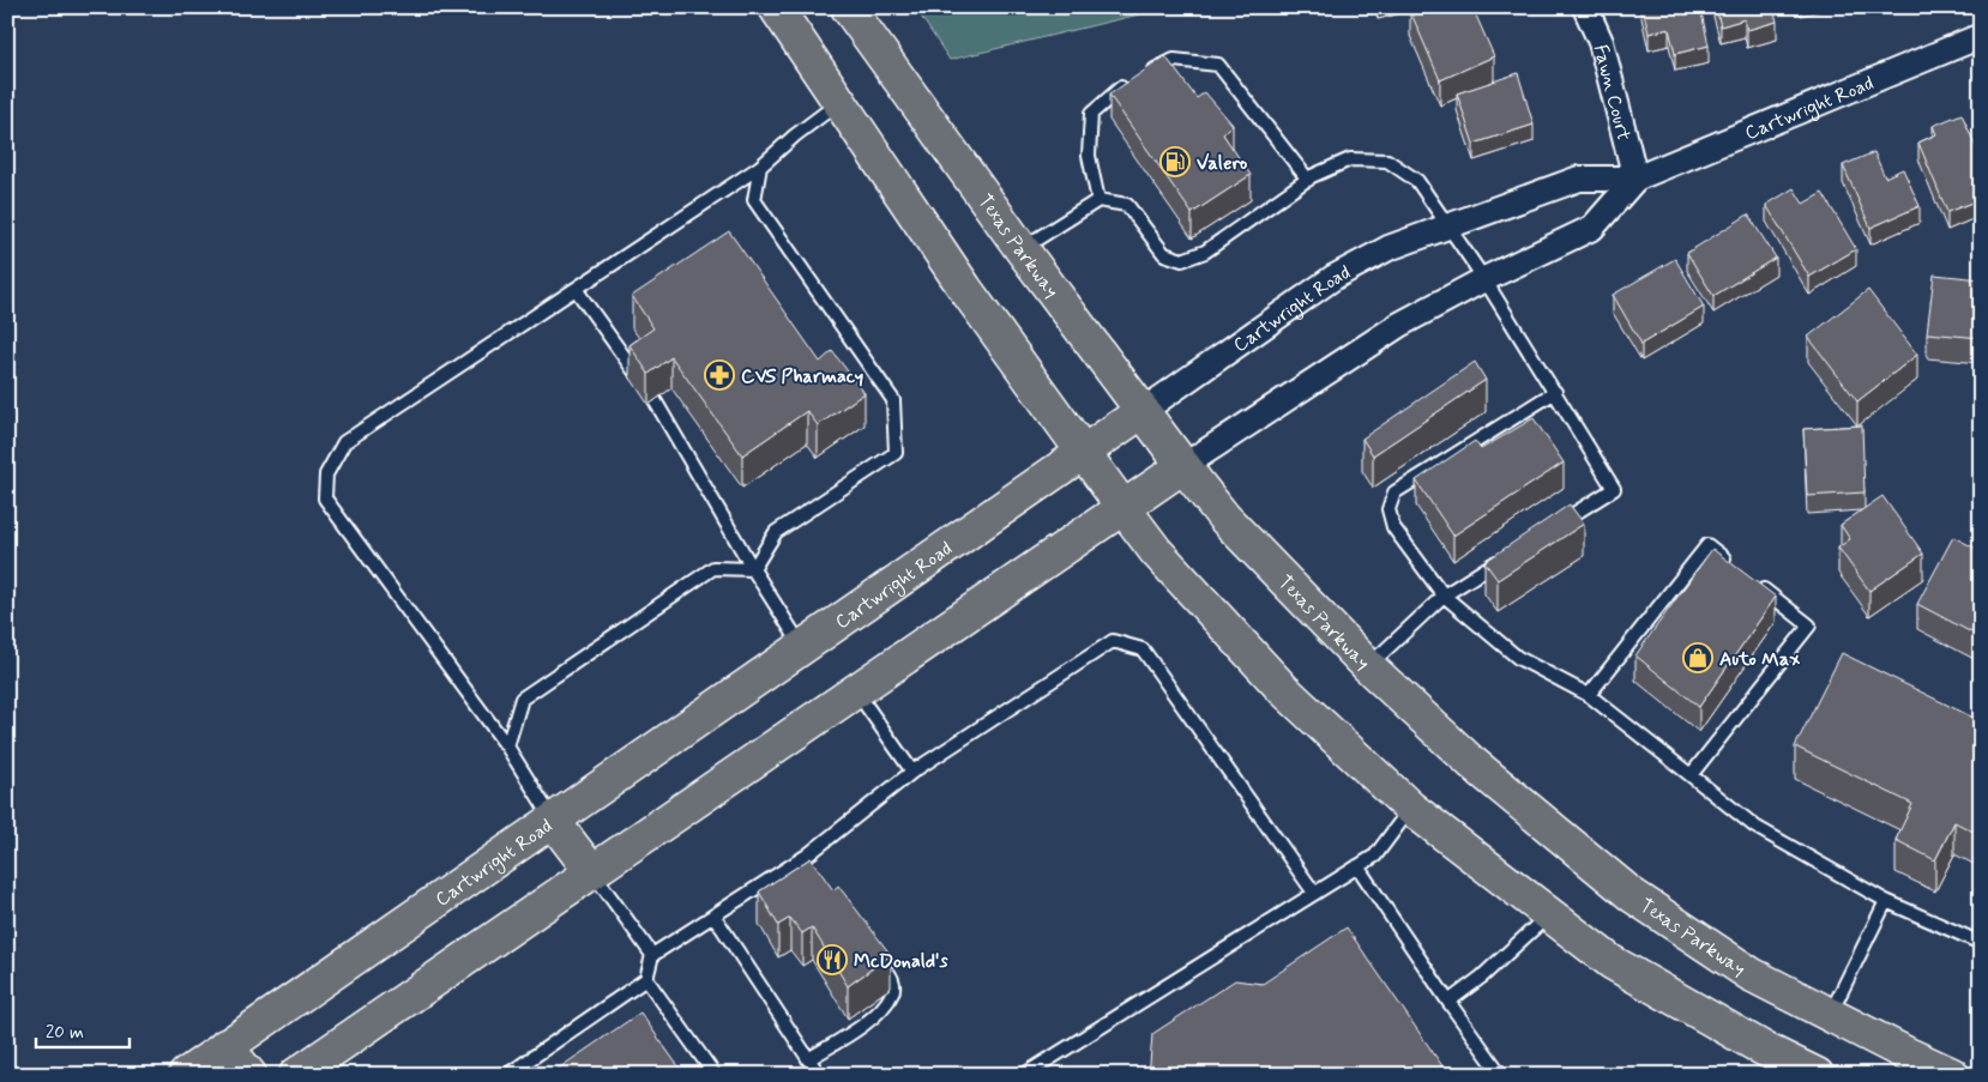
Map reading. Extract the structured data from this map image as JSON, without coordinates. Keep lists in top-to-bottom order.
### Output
{
  "streets": {
    "main road": ["Cartwright Road", "Texas Parkway"],
    "street": ["Fawn Court"]
  },
  "crossings": [
    ["Fawn Court", "Cartwright Road"],
    ["Cartwright Road", "Texas Parkway"]
  ],
  "places": {
    "fuel station": ["Valero"],
    "pharmacy": ["CVS Pharmacy"],
    "shop": ["Auto Max"],
    "restaurant": ["McDonald's"]
  },
  "scale_bar": "20 m"
}
